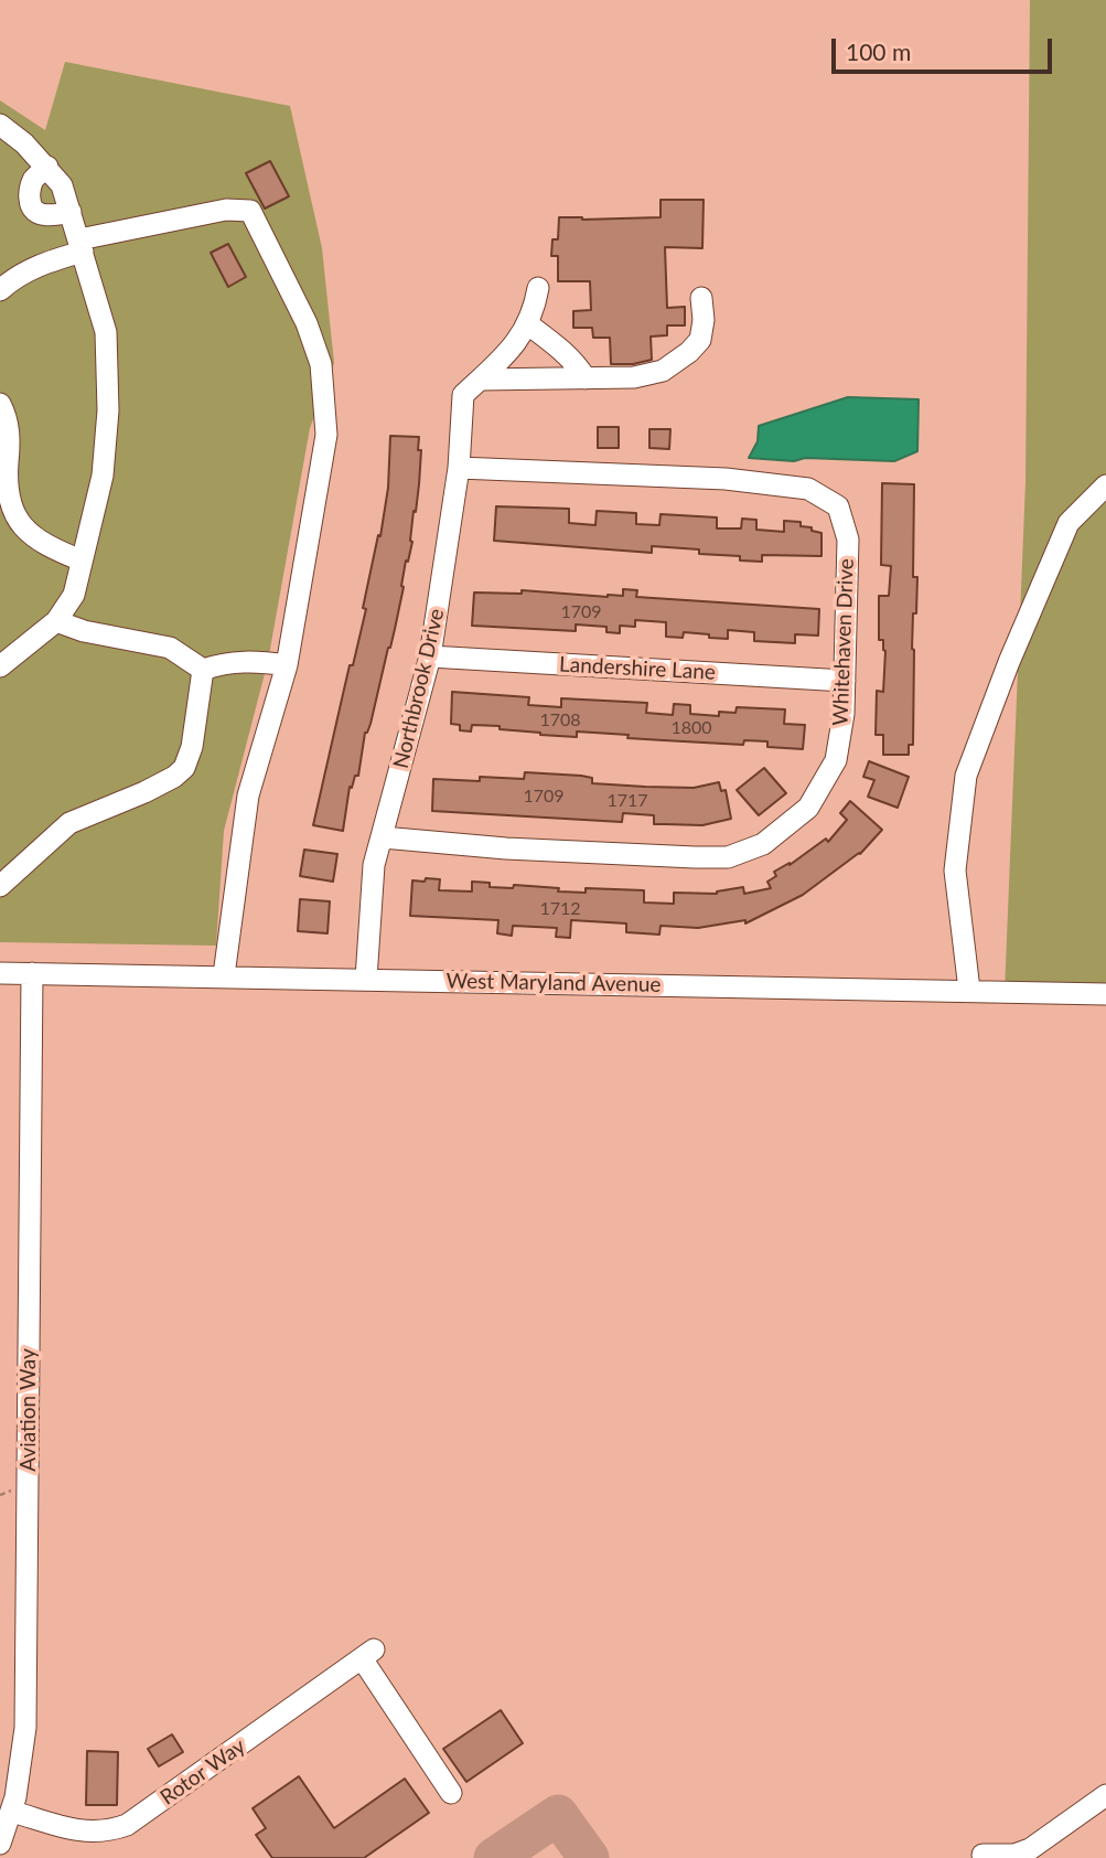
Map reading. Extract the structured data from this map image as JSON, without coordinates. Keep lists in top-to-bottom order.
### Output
{
  "streets": {
    "street": [
      "Whitehaven Drive",
      "Landershire Lane",
      "Northbrook Drive",
      "West Maryland Avenue",
      "Aviation Way",
      "Rotor Way"
    ]
  },
  "crossings": [
    ["Whitehaven Drive", "Landershire Lane"],
    ["Whitehaven Drive", "Northbrook Drive"],
    ["Landershire Lane", "Northbrook Drive"],
    ["Northbrook Drive", "West Maryland Avenue"],
    ["West Maryland Avenue", "Aviation Way"],
    ["Aviation Way", "Rotor Way"]
  ],
  "house_numbers": [
    "1709",
    "1708",
    "1800",
    "1709",
    "1717",
    "1712"
  ],
  "scale_bar": "100 m"
}
